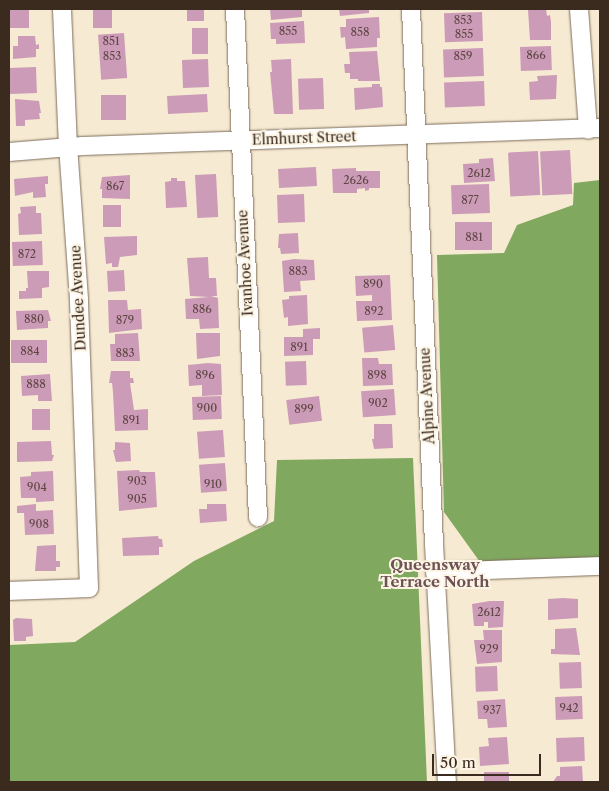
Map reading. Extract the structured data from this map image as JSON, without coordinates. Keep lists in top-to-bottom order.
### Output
{
  "streets": {
    "street": [
      "Elmhurst Street",
      "Ivanhoe Avenue",
      "Dundee Avenue",
      "Alpine Avenue"
    ]
  },
  "crossings": [
    ["Elmhurst Street", "Ivanhoe Avenue"],
    ["Elmhurst Street", "Dundee Avenue"],
    ["Elmhurst Street", "Alpine Avenue"]
  ],
  "districts": ["Queensway Terrace North"],
  "house_numbers": [
    "853",
    "855",
    "858",
    "855",
    "851",
    "866",
    "853",
    "859",
    "2612",
    "2626",
    "867",
    "877",
    "881",
    "872",
    "883",
    "890",
    "886",
    "892",
    "880",
    "879",
    "891",
    "884",
    "883",
    "896",
    "898",
    "888",
    "902",
    "900",
    "899",
    "891",
    "903",
    "910",
    "904",
    "905",
    "908",
    "2612",
    "929",
    "942",
    "937"
  ],
  "scale_bar": "50 m"
}
